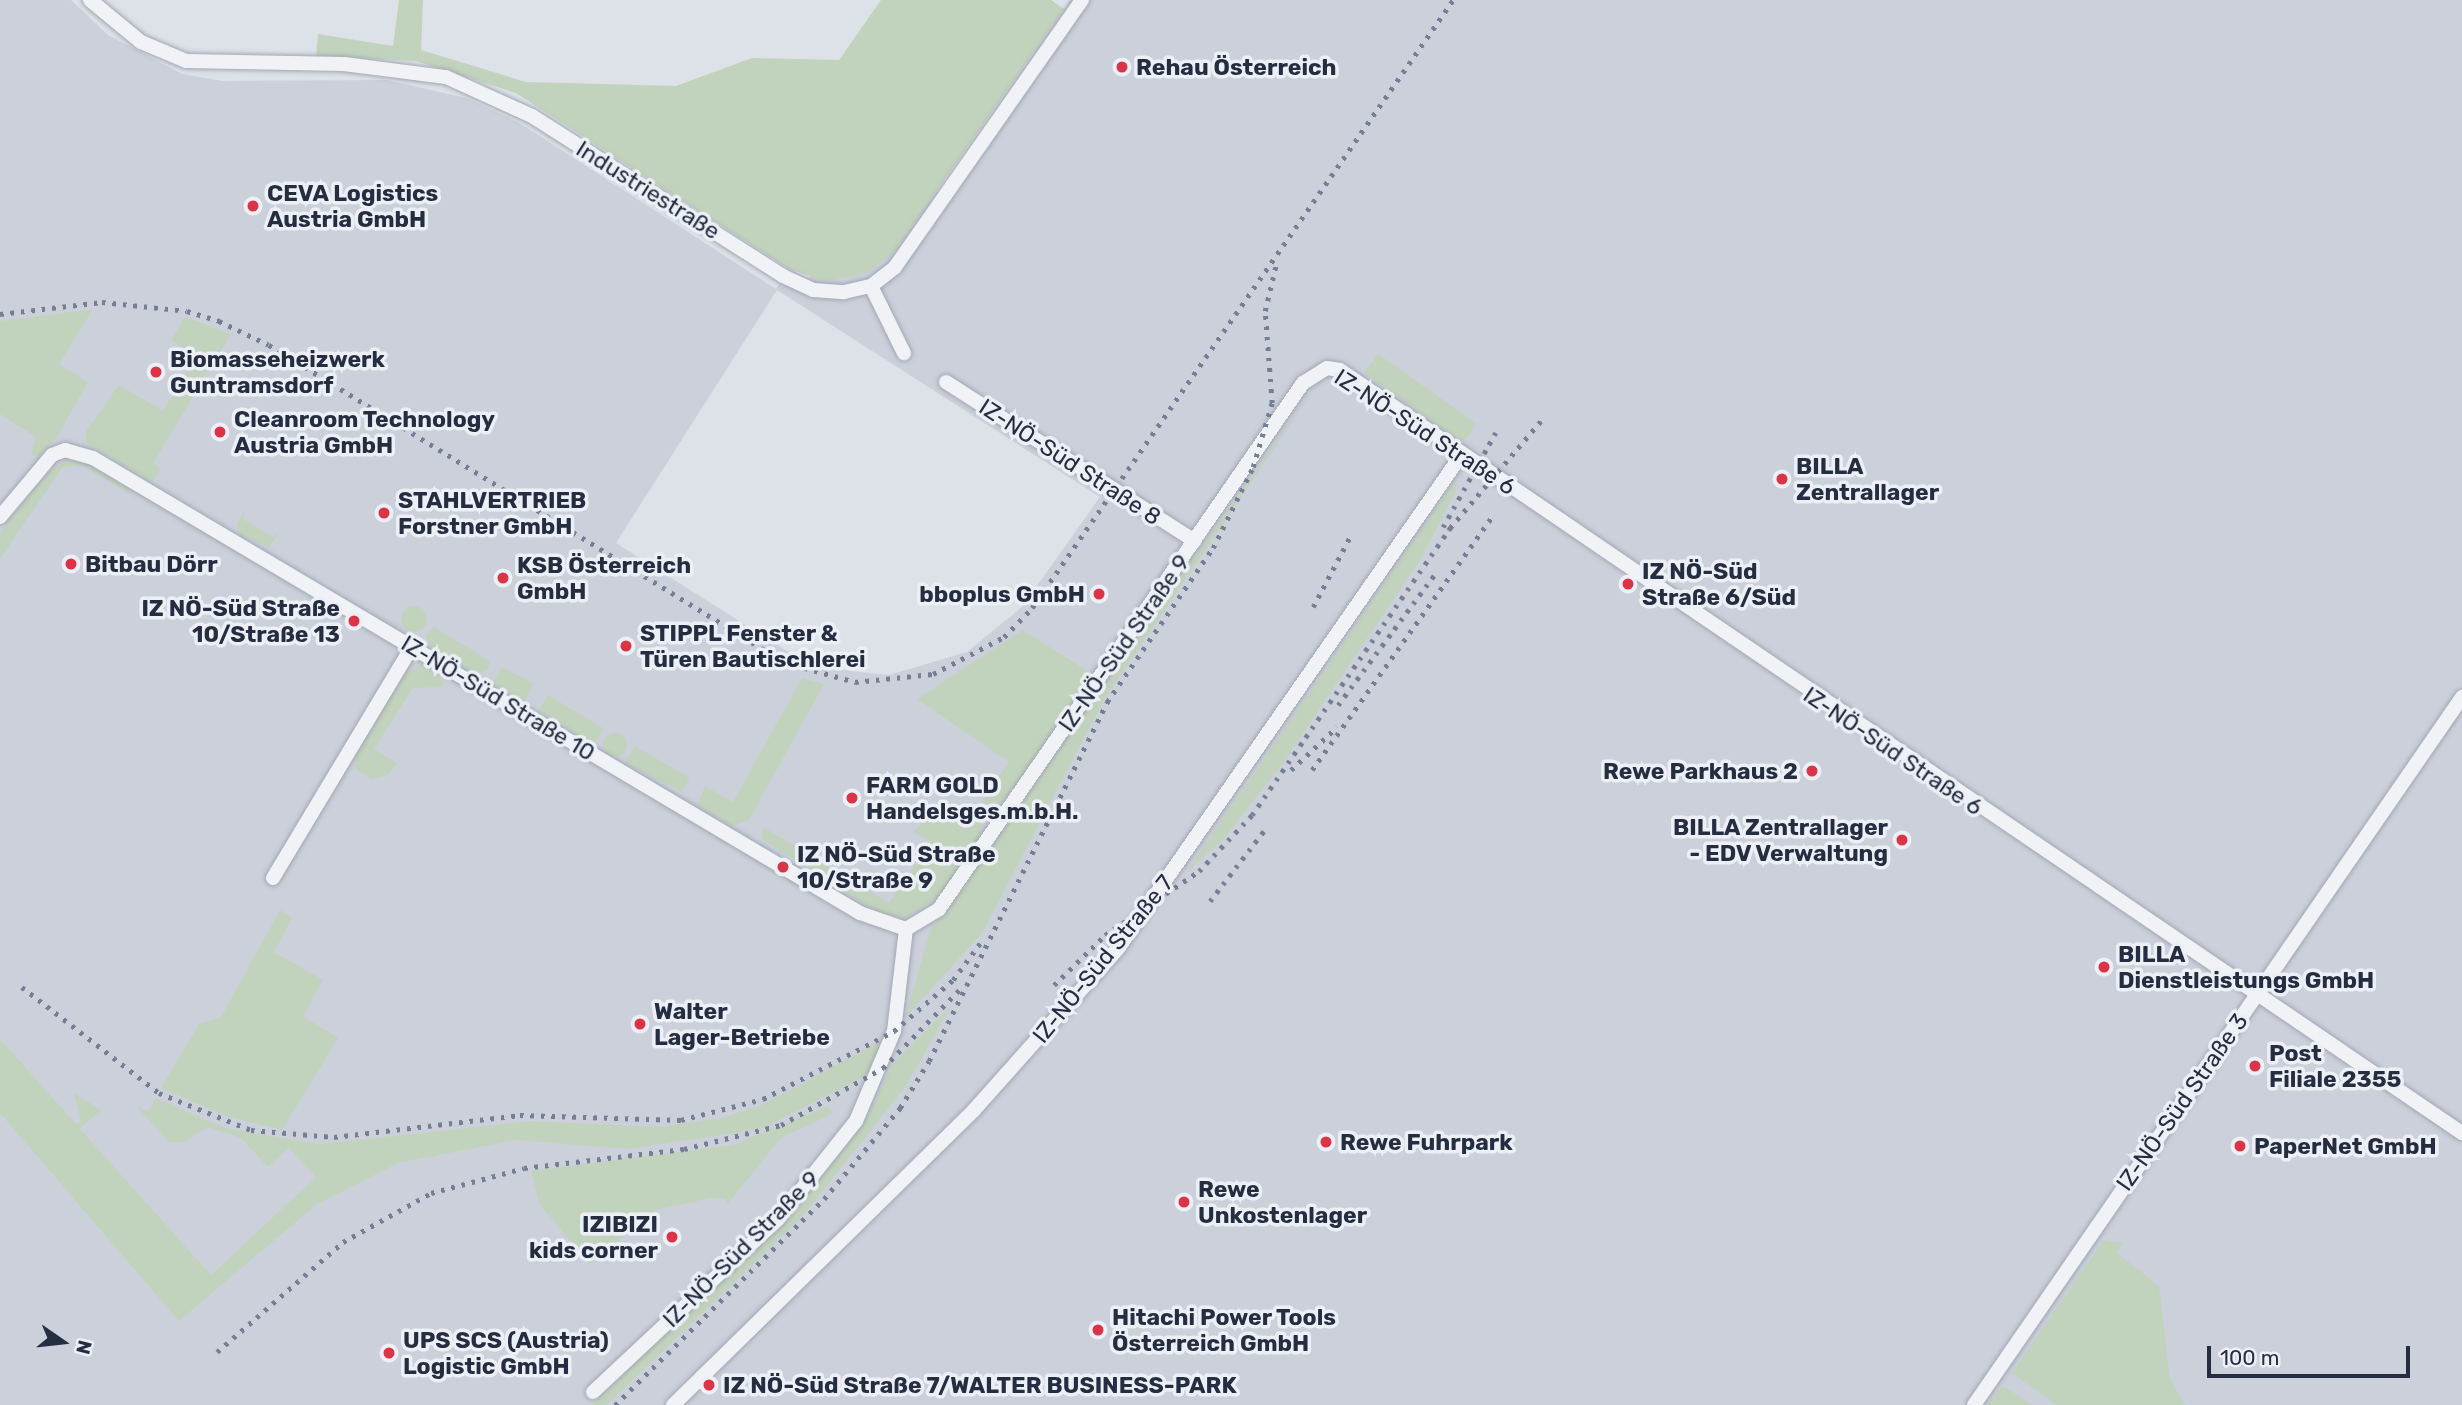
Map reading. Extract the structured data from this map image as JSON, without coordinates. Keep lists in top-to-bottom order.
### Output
{
  "streets": {
    "street": [
      "Industriestraße",
      "IZ-NÖ-Süd Straße 6",
      "IZ-NÖ-Süd Straße 8",
      "IZ-NÖ-Süd Straße 9",
      "IZ-NÖ-Süd Straße 10",
      "IZ-NÖ-Süd Straße 7",
      "IZ-NÖ-Süd Straße 3"
    ]
  },
  "crossings": [
    ["IZ-NÖ-Süd Straße 6", "IZ-NÖ-Süd Straße 9"],
    ["IZ-NÖ-Süd Straße 6", "IZ-NÖ-Süd Straße 7"],
    ["IZ-NÖ-Süd Straße 6", "IZ-NÖ-Süd Straße 3"],
    ["IZ-NÖ-Süd Straße 8", "IZ-NÖ-Süd Straße 9"],
    ["IZ-NÖ-Süd Straße 9", "IZ-NÖ-Süd Straße 10"]
  ],
  "places": [
    "Rehau Österreich",
    "CEVA Logistics Austria GmbH",
    "Biomasseheizwerk Guntramsdorf",
    "Cleanroom Technology Austria GmbH",
    "BILLA Zentrallager",
    "STAHLVERTRIEB Forstner GmbH",
    "Bitbau Dörr",
    "KSB Österreich GmbH",
    "IZ NÖ-Süd Straße 6/Süd",
    "bboplus GmbH",
    "IZ NÖ-Süd Straße 10/Straße 13",
    "STIPPL Fenster & Türen Bautischlerei",
    "Rewe Parkhaus 2",
    "FARM GOLD Handelsges.m.b.H.",
    "BILLA Zentrallager - EDV Verwaltung",
    "IZ NÖ-Süd Straße 10/Straße 9",
    "BILLA Dienstleistungs GmbH",
    "Walter Lager-Betriebe",
    "Post Filiale 2355",
    "Rewe Fuhrpark",
    "PaperNet GmbH",
    "Rewe Unkostenlager",
    "IZIBIZI kids corner",
    "Hitachi Power Tools Österreich GmbH",
    "UPS SCS (Austria) Logistic GmbH",
    "IZ NÖ-Süd Straße 7/WALTER BUSINESS-PARK"
  ],
  "scale_bar": "100 m",
  "north": "right"
}
